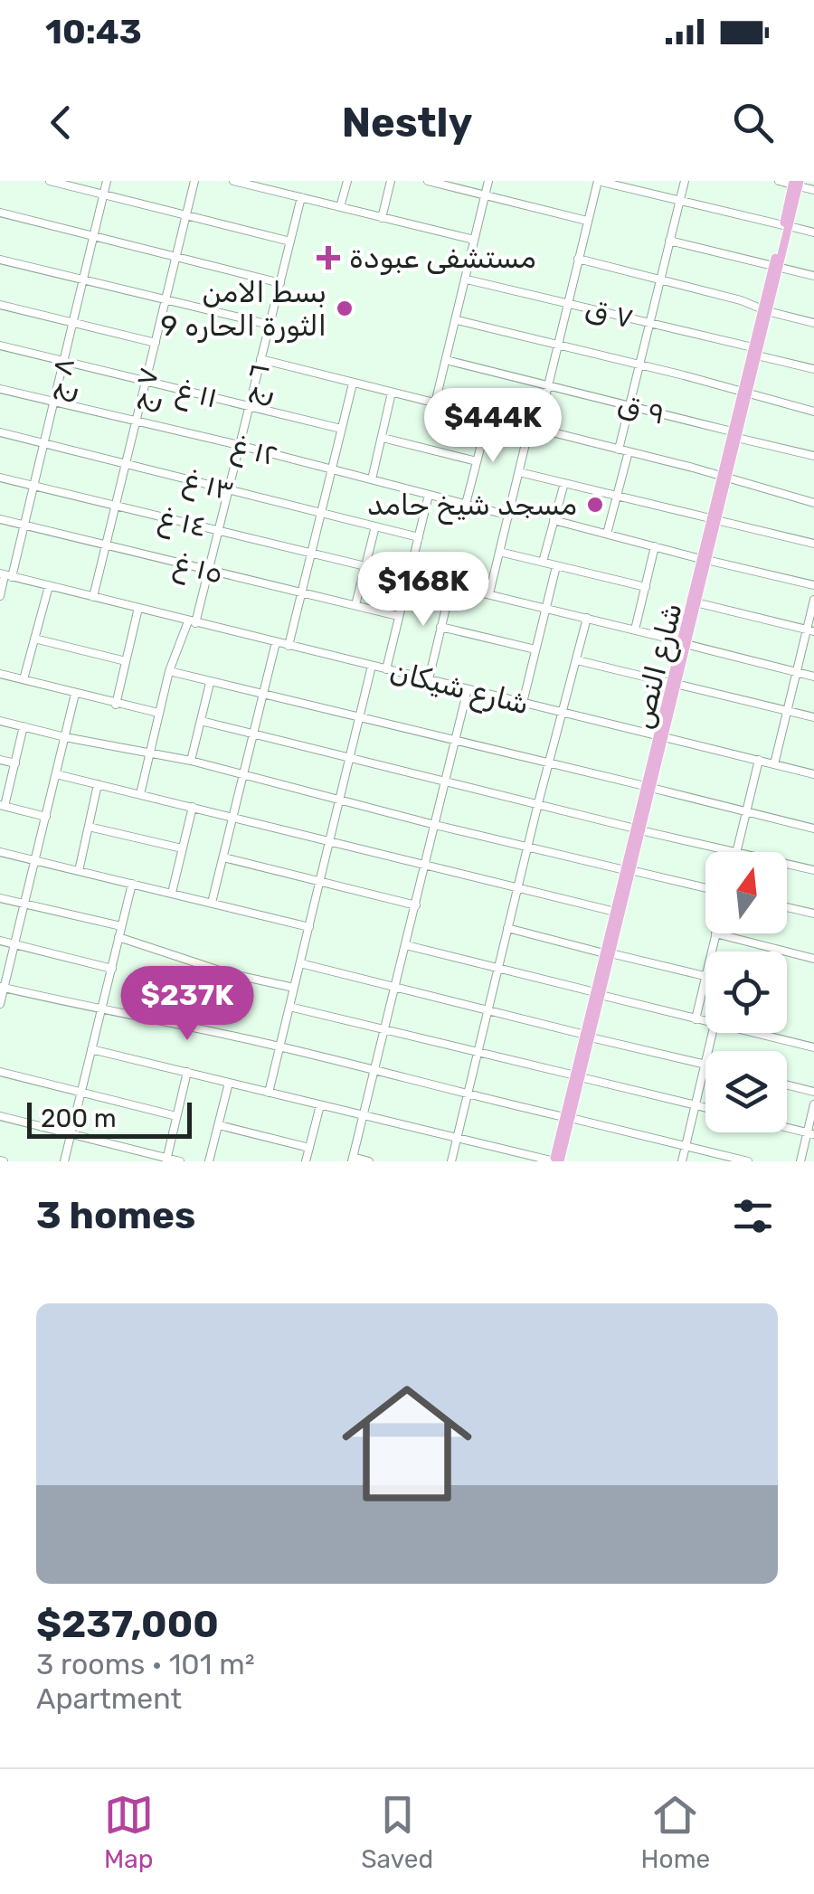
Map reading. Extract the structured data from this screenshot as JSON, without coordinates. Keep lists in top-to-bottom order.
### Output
{
  "streets": {
    "main road": ["شارع النص"],
    "street": [
      "٧ ق",
      "٨ ج",
      "٦ ج",
      "٧ ج",
      "١١ غ",
      "٩ ق",
      "١٢ غ",
      "١٣ غ",
      "١٤ غ",
      "١٥ غ",
      "شارع شيكان"
    ]
  },
  "crossings": [
    ["٧ ق", "شارع النص"],
    ["٨ ج", "١١ غ"],
    ["٨ ج", "١٢ غ"],
    ["٨ ج", "١٣ غ"],
    ["٨ ج", "١٤ غ"],
    ["٨ ج", "١٥ غ"],
    ["٨ ج", "شارع شيكان"],
    ["٦ ج", "١١ غ"],
    ["٦ ج", "١٢ غ"],
    ["٦ ج", "١٣ غ"],
    ["٦ ج", "١٤ غ"],
    ["٦ ج", "١٥ غ"],
    ["٦ ج", "شارع شيكان"],
    ["٧ ج", "١١ غ"],
    ["٧ ج", "١٢ غ"],
    ["٧ ج", "١٣ غ"],
    ["٧ ج", "١٤ غ"],
    ["٧ ج", "١٥ غ"],
    ["٧ ج", "شارع شيكان"],
    ["٩ ق", "شارع النص"],
    ["شارع النص", "شارع شيكان"]
  ],
  "places": {
    "health": ["مستشفى عبودة"],
    "other": ["بسط الامن الثورة الحاره 9", "مسجد شيخ حامد"]
  },
  "scale_bar": "200 m",
  "north": "top",
  "page": {
    "status": "10:43",
    "header": "Nestly",
    "price": ["$444K", "$168K", "$237K"],
    "scale": "200 m",
    "heading": "3 homes",
    "list": [
      {
        "name": "$237,000",
        "note": "3 rooms · 101 m² · Apartment"
      }
    ],
    "tabs": ["Map", "Saved", "Home"]
  }
}
